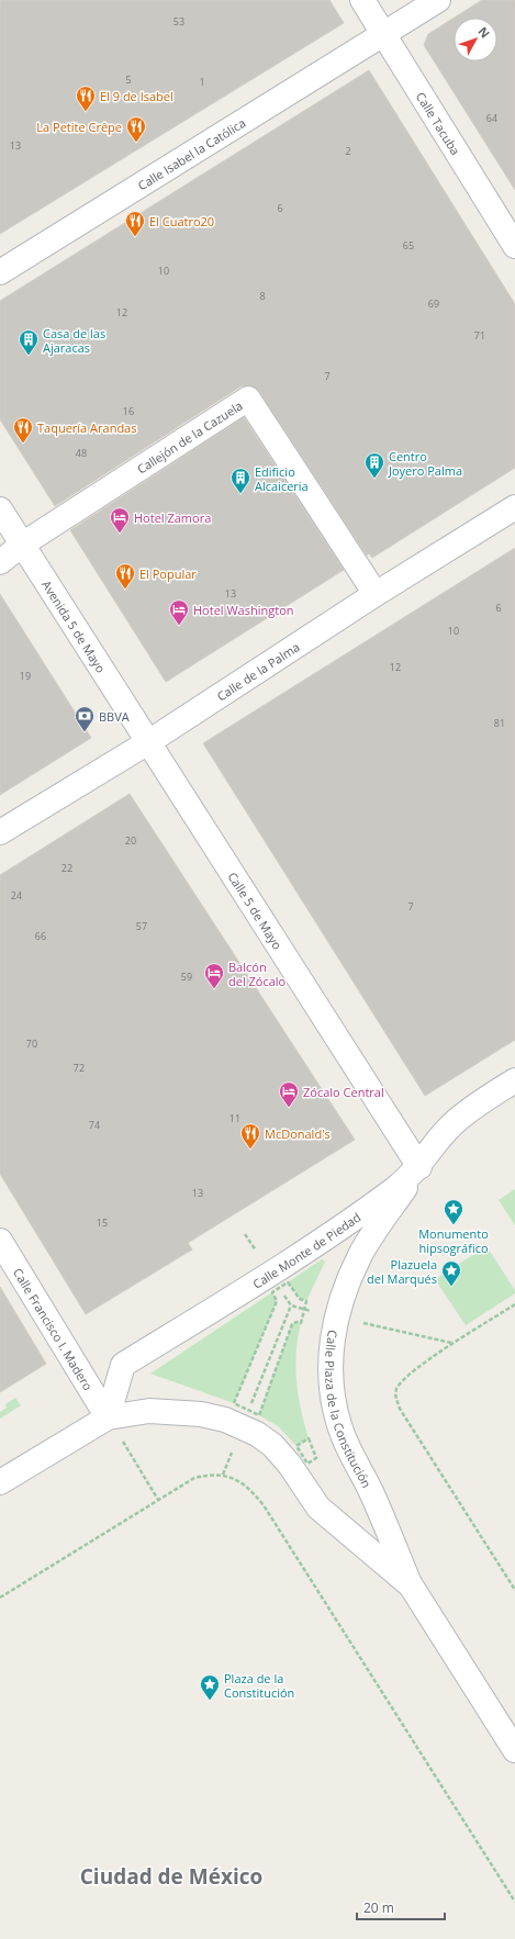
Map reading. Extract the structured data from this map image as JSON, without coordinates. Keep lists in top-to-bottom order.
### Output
{
  "streets": {
    "street": [
      "Calle Tacuba",
      "Calle Isabel la Católica",
      "Callejón de la Cazuela",
      "Avenida 5 de Mayo",
      "Calle de la Palma",
      "Calle 5 de Mayo",
      "Calle Monte de Piedad",
      "Calle Francisco I. Madero",
      "Calle Plaza de la Constitución"
    ]
  },
  "crossings": [
    ["Calle Tacuba", "Calle Isabel la Católica"],
    ["Callejón de la Cazuela", "Avenida 5 de Mayo"],
    ["Callejón de la Cazuela", "Calle de la Palma"],
    ["Avenida 5 de Mayo", "Calle de la Palma"],
    ["Avenida 5 de Mayo", "Calle 5 de Mayo"],
    ["Calle de la Palma", "Calle 5 de Mayo"],
    ["Calle 5 de Mayo", "Calle Monte de Piedad"],
    ["Calle 5 de Mayo", "Calle Plaza de la Constitución"],
    ["Calle Monte de Piedad", "Calle Francisco I. Madero"],
    ["Calle Monte de Piedad", "Calle Plaza de la Constitución"]
  ],
  "districts": ["Ciudad de México"],
  "places": {
    "restaurant": [
      "El 9 de Isabel",
      "La Petite Crêpe",
      "El Cuatro20",
      "Taquería Arandas",
      "El Popular",
      "McDonald's"
    ],
    "building": ["Casa de las Ajaracas", "Centro Joyero Palma", "Edificio Alcaiceria"],
    "hotel": [
      "Hotel Zamora",
      "Hotel Washington",
      "Balcón del Zócalo",
      "Zócalo Central"
    ],
    "bank": ["BBVA"],
    "place": ["Monumento hipsográfico", "Plazuela del Marqués", "Plaza de la Constitución"]
  },
  "house_numbers": [
    "53",
    "5",
    "1",
    "64",
    "13",
    "2",
    "6",
    "65",
    "10",
    "8",
    "69",
    "12",
    "71",
    "7",
    "16",
    "48",
    "13",
    "6",
    "10",
    "12",
    "19",
    "81",
    "20",
    "22",
    "24",
    "7",
    "57",
    "66",
    "59",
    "70",
    "72",
    "11",
    "74",
    "13",
    "15"
  ],
  "scale_bar": "20 m",
  "north": "top right"
}
